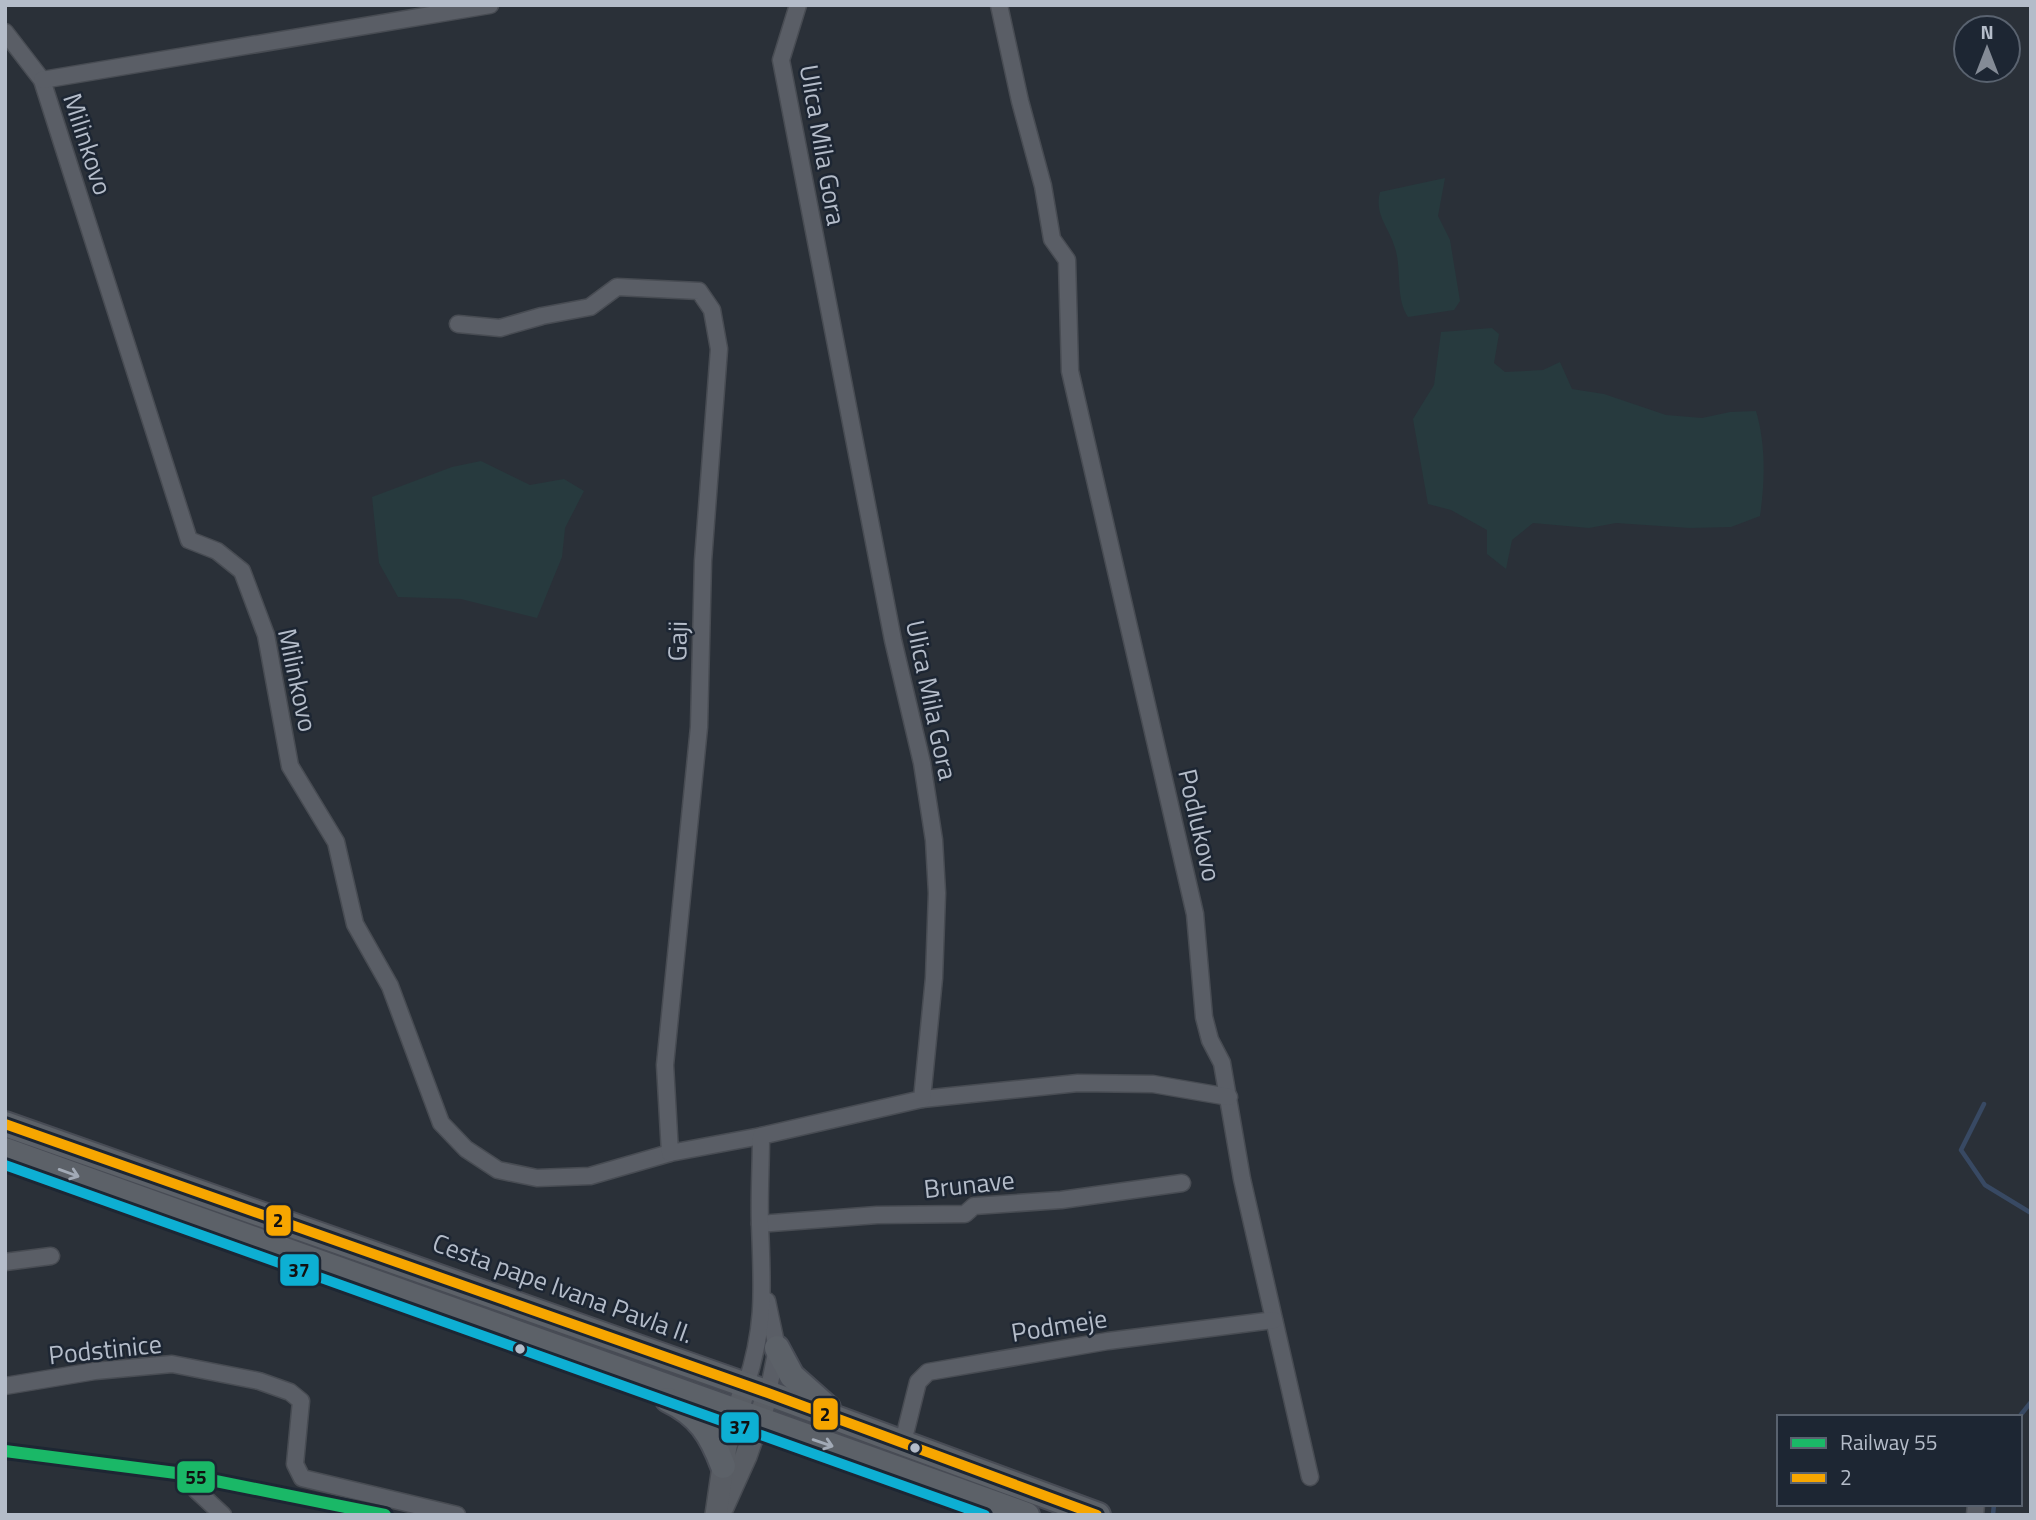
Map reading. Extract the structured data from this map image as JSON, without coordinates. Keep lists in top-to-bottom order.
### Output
{
  "streets": {
    "main road": ["Cesta pape Ivana Pavla II."],
    "street": [
      "Milinkovo",
      "Ulica Mila Gora",
      "Gaji",
      "Podlukovo",
      "Brunave",
      "Podmeje",
      "Podstinice"
    ]
  },
  "crossings": [
    ["Milinkovo", "Gaji"],
    ["Podlukovo", "Podmeje"],
    ["Cesta pape Ivana Pavla II.", "Podmeje"]
  ],
  "lines": ["transit line 2", "transit line 37", "rail line 55"],
  "legend": ["Railway 55", "2"],
  "north": "top"
}
